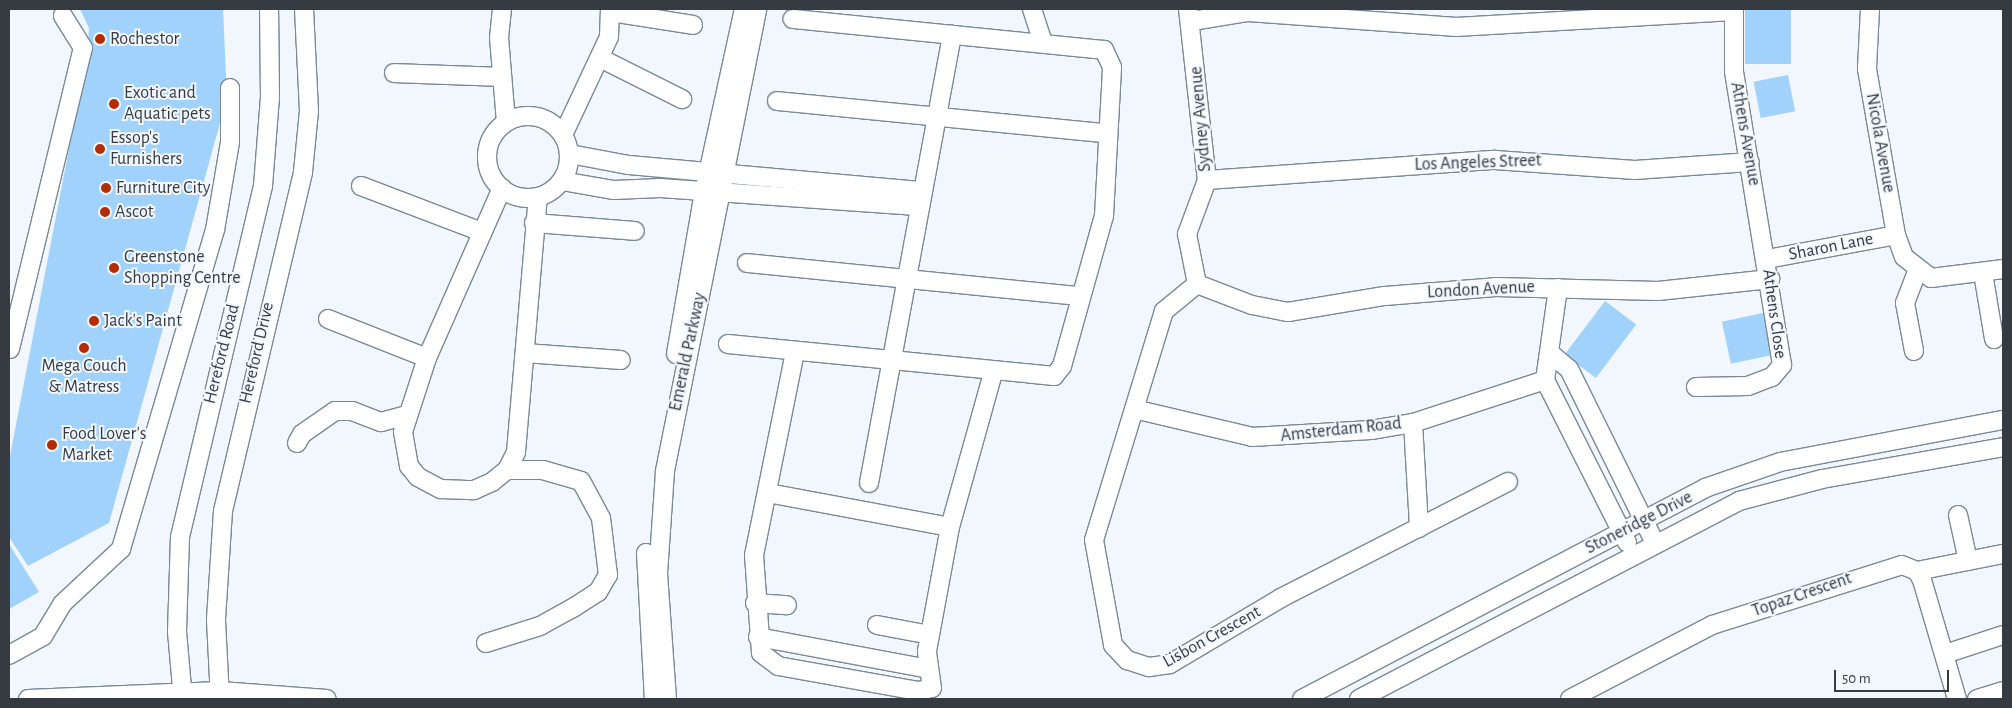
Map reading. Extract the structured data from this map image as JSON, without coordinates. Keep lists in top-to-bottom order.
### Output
{
  "streets": {
    "street": [
      "Sydney Avenue",
      "Athens Avenue",
      "Nicola Avenue",
      "Los Angeles Street",
      "Sharon Lane",
      "London Avenue",
      "Athens Close",
      "Emerald Parkway",
      "Hereford Drive",
      "Hereford Road",
      "Amsterdam Road",
      "Stoneridge Drive",
      "Topaz Crescent",
      "Lisbon Crescent"
    ]
  },
  "crossings": [
    ["Sydney Avenue", "Los Angeles Street"],
    ["Sydney Avenue", "London Avenue"],
    ["Sydney Avenue", "Lisbon Crescent"],
    ["Athens Avenue", "Los Angeles Street"],
    ["Athens Avenue", "Sharon Lane"],
    ["Athens Avenue", "Athens Close"],
    ["Nicola Avenue", "Sharon Lane"],
    ["Sharon Lane", "Athens Close"],
    ["London Avenue", "Athens Close"],
    ["London Avenue", "Lisbon Crescent"],
    ["Amsterdam Road", "Lisbon Crescent"]
  ],
  "places": [
    "Rochestor",
    "Exotic and Aquatic pets",
    "Essop's Furnishers",
    "Furniture City",
    "Ascot",
    "Greenstone Shopping Centre",
    "Jack's Paint",
    "Mega Couch & Matress",
    "Food Lover's Market"
  ],
  "scale_bar": "50 m"
}
